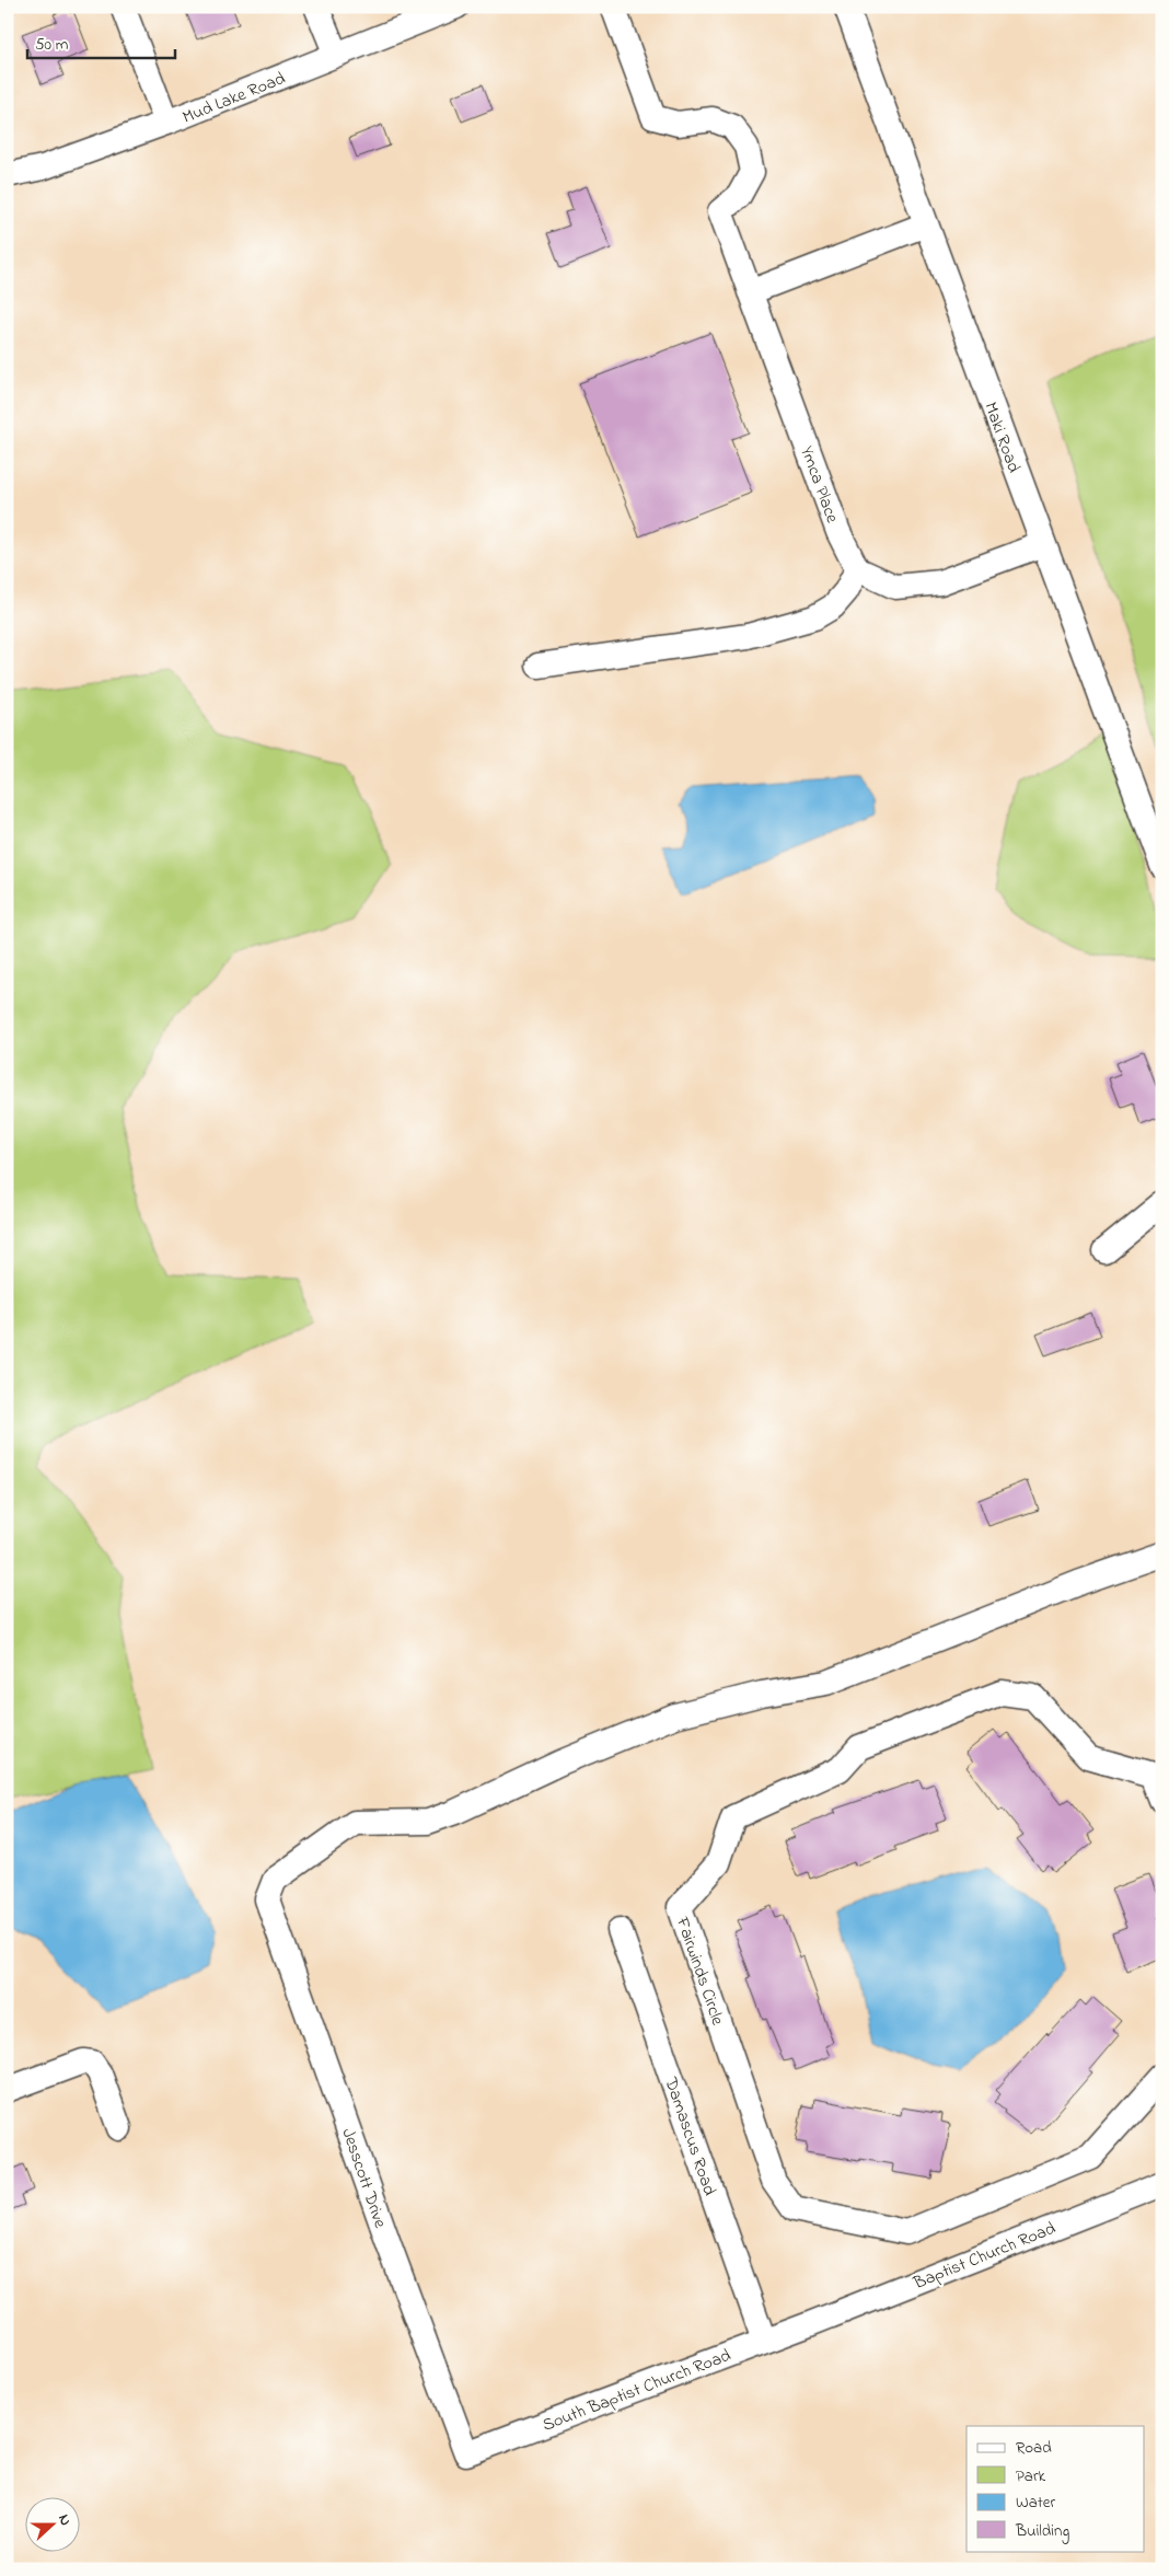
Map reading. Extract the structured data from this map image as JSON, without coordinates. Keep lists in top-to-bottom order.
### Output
{
  "streets": {
    "street": [
      "Mud Lake Road",
      "Maki Road",
      "Ymca Place",
      "Fairwinds Circle",
      "Damascus Road",
      "Jesscott Drive",
      "Baptist Church Road",
      "South Baptist Church Road"
    ]
  },
  "crossings": [
    ["Damascus Road", "South Baptist Church Road"],
    ["Jesscott Drive", "South Baptist Church Road"],
    ["Baptist Church Road", "South Baptist Church Road"]
  ],
  "legend": [
    "Road",
    "Park",
    "Water",
    "Building"
  ],
  "scale_bar": "50 m",
  "north": "right"
}
